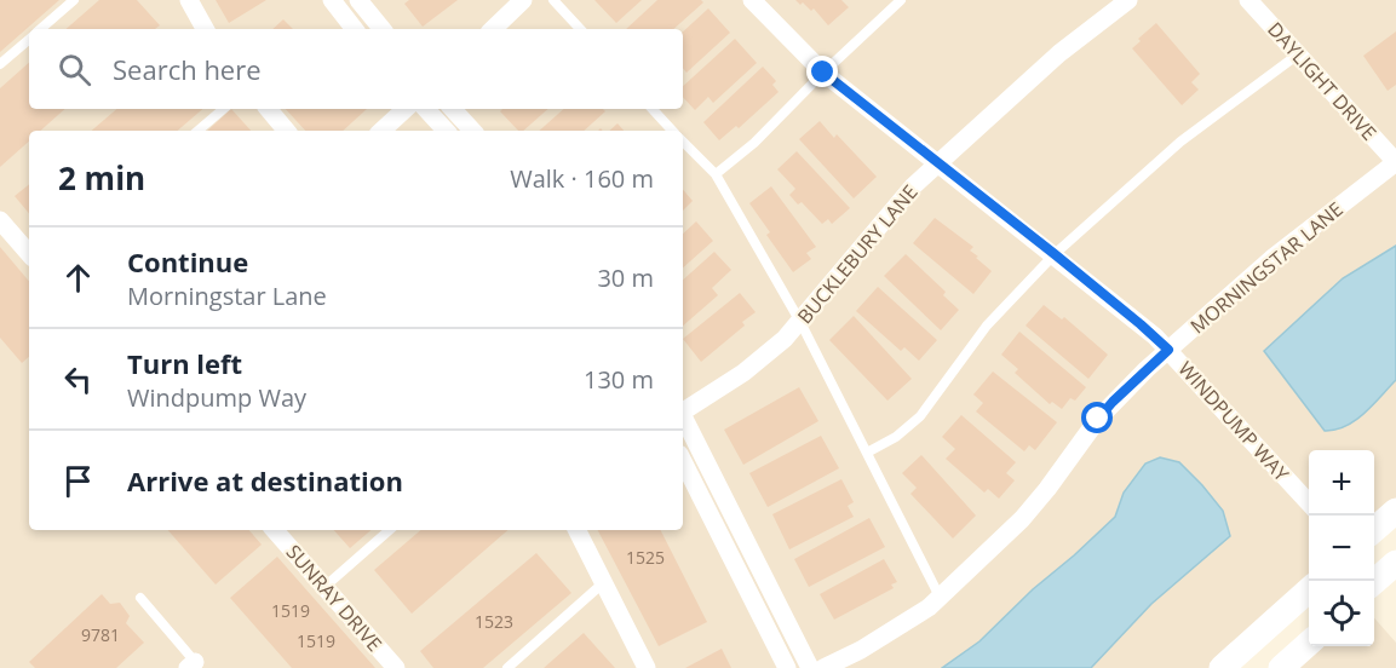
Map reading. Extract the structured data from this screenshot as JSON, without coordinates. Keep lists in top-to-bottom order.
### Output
{
  "streets": {
    "street": [
      "DAYLIGHT DRIVE",
      "BUCKLEBURY LANE",
      "MORNINGSTAR LANE",
      "WINDPUMP WAY",
      "SUNRAY DRIVE"
    ]
  },
  "crossings": [
    ["DAYLIGHT DRIVE", "MORNINGSTAR LANE"],
    ["BUCKLEBURY LANE", "WINDPUMP WAY"],
    ["MORNINGSTAR LANE", "WINDPUMP WAY"]
  ],
  "house_numbers": [
    "1525",
    "1519",
    "1523",
    "9781",
    "1519"
  ],
  "page": {
    "search": "Search here",
    "heading": ["2 min", "Walk · 160 m"],
    "list": [
      ["Continue", "Morningstar Lane", "30 m"],
      ["Turn left", "Windpump Way", "130 m"],
      "Arrive at destination"
    ],
    "map_buttons": ["+", "−"]
  }
}
